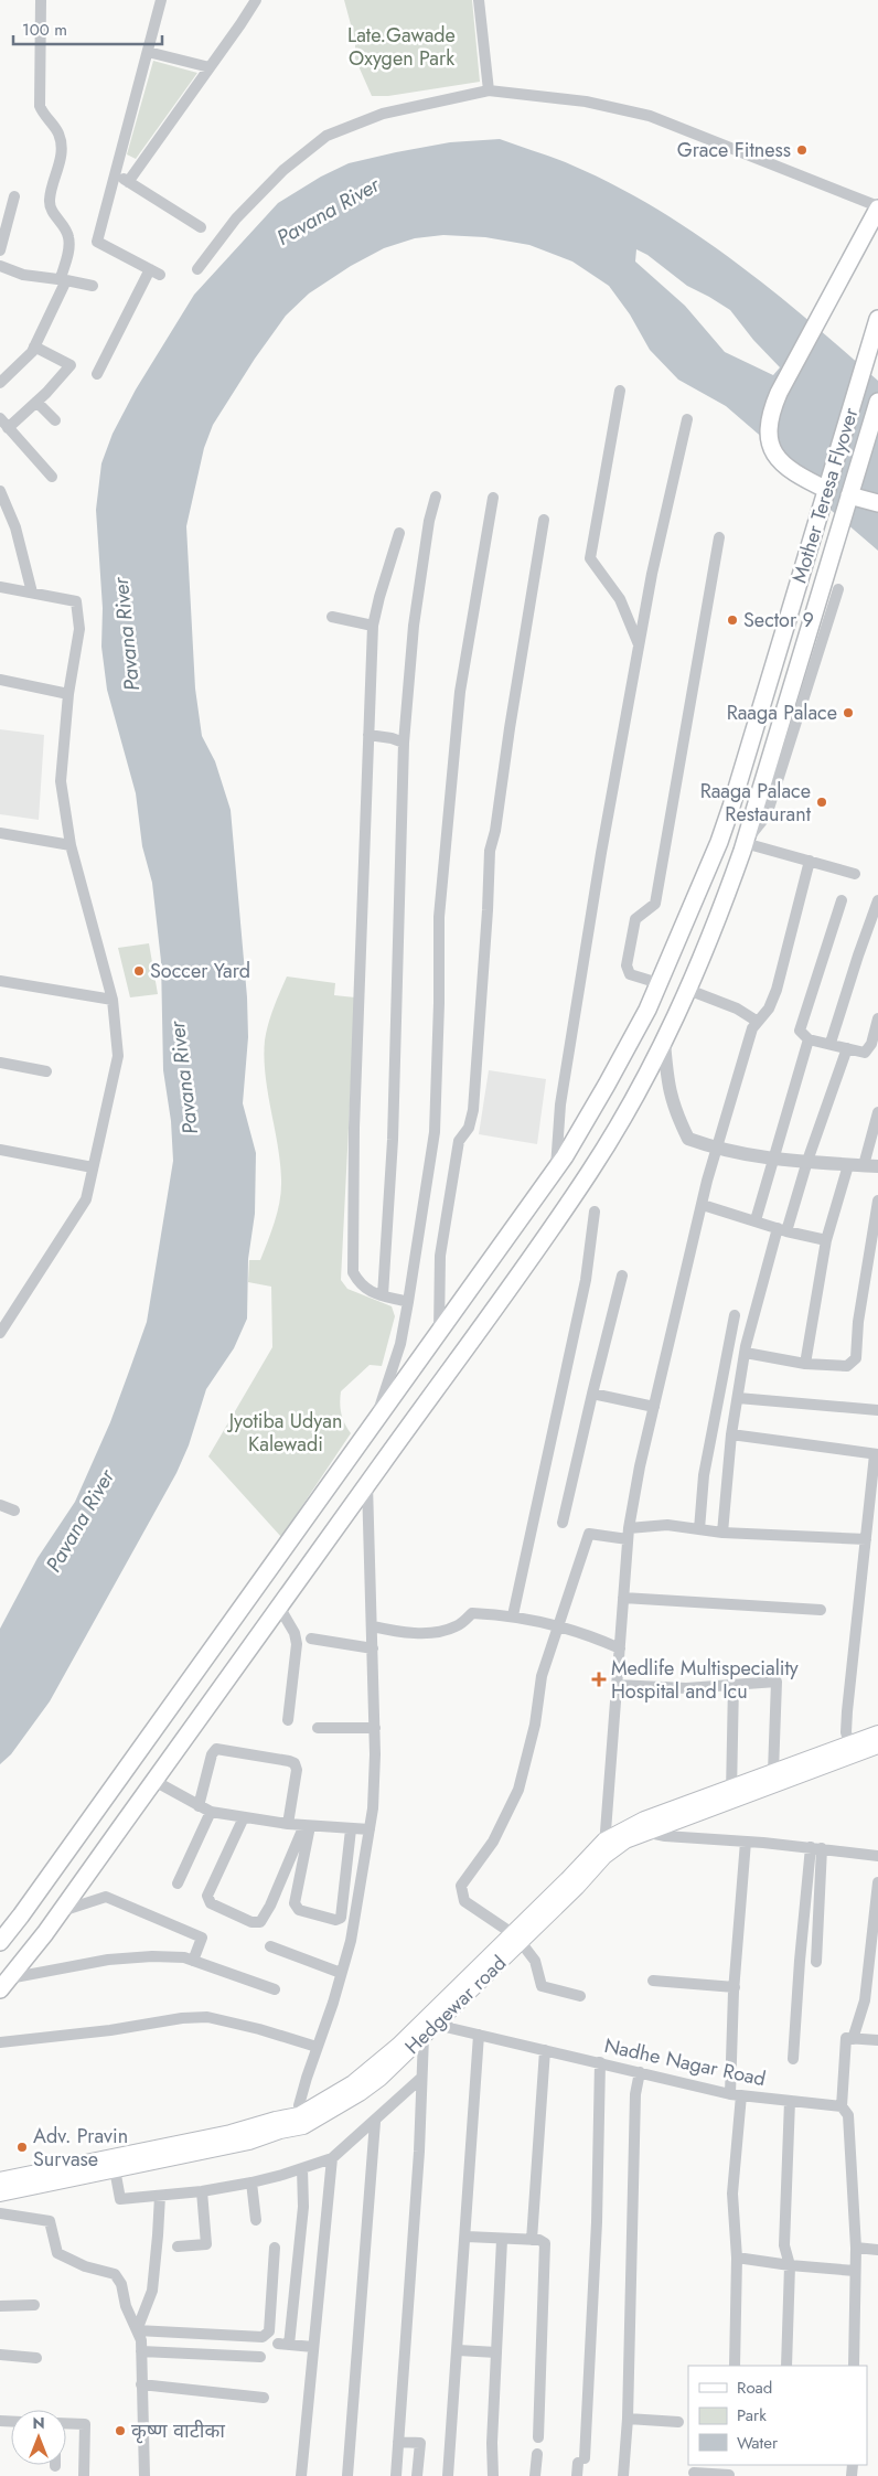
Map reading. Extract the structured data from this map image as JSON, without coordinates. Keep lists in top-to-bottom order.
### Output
{
  "streets": {
    "main road": ["Mother Teresa Flyover", "Hedgewar road"],
    "street": ["Nadhe Nagar Road"]
  },
  "crossings": [
    ["Hedgewar road", "Nadhe Nagar Road"]
  ],
  "water": ["Pavana River"],
  "parks": ["Late.Gawade Oxygen Park", "Jyotiba Udyan Kalewadi"],
  "places": {
    "other": [
      "Grace Fitness",
      "Sector 9",
      "Raaga Palace",
      "Raaga Palace Restaurant",
      "Soccer Yard",
      "Adv. Pravin Survase",
      "कृष्ण वाटीका"
    ],
    "health": ["Medlife Multispeciality Hospital and Icu"]
  },
  "legend": ["Road", "Park", "Water"],
  "scale_bar": "100 m",
  "north": "top"
}
